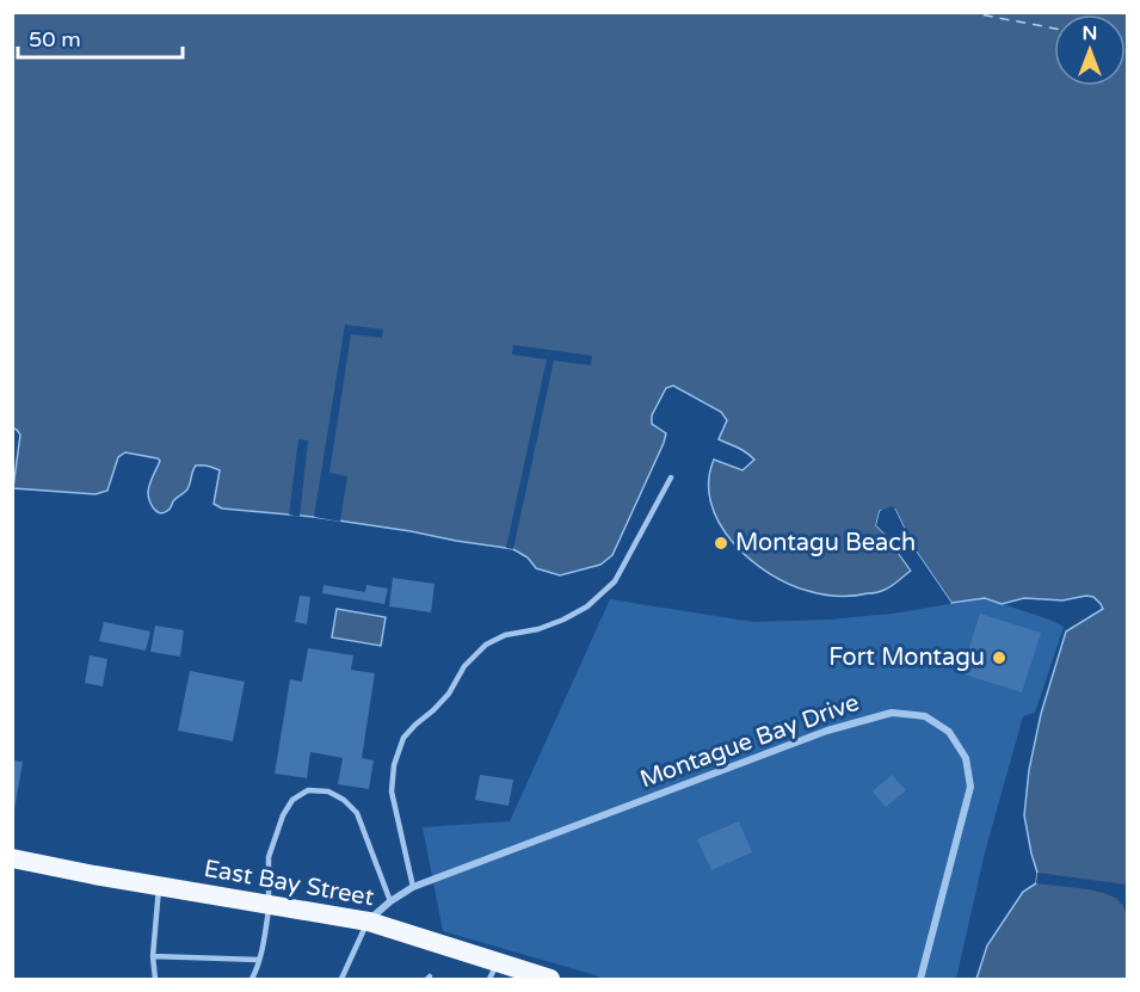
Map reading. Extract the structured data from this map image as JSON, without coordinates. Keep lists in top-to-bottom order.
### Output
{
  "streets": {
    "highway": ["East Bay Street"],
    "street": ["Montague Bay Drive"]
  },
  "crossings": [
    ["Montague Bay Drive", "East Bay Street"]
  ],
  "places": ["Montagu Beach", "Fort Montagu"],
  "scale_bar": "50 m",
  "north": "top"
}
